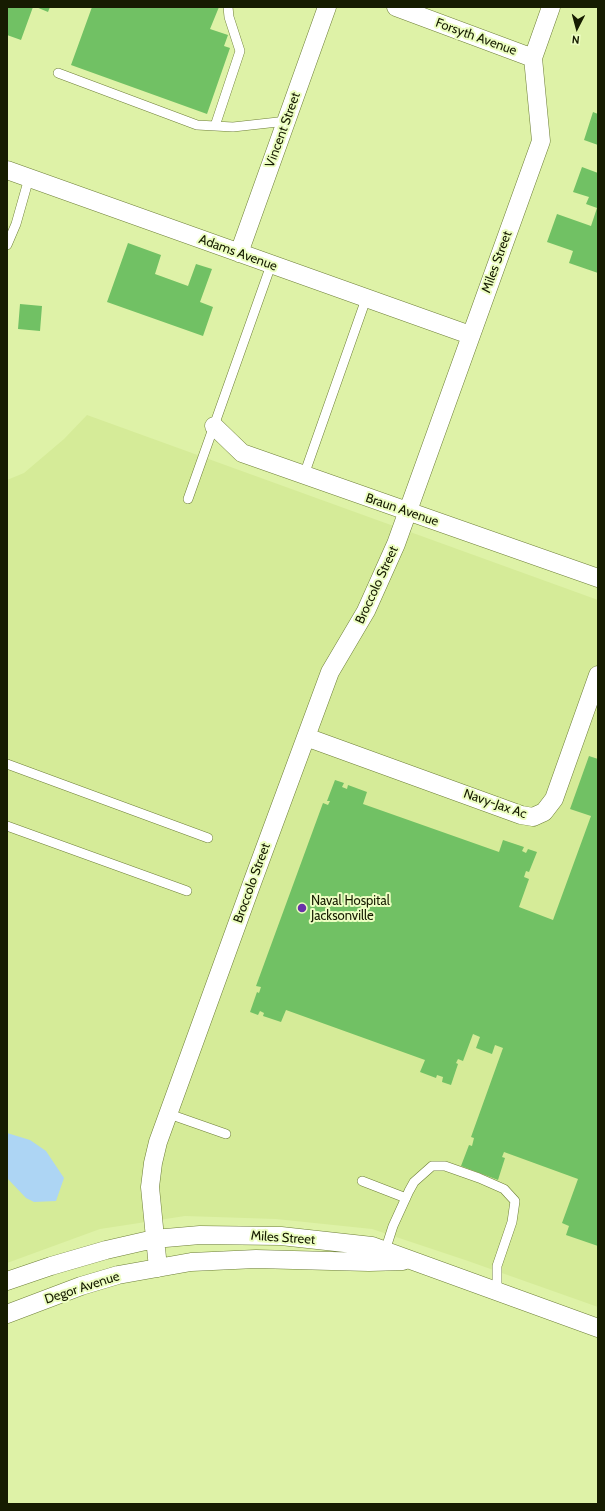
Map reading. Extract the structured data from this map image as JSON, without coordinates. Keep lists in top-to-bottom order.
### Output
{
  "streets": {
    "street": [
      "Forsyth Avenue",
      "Vincent Street",
      "Adams Avenue",
      "Miles Street",
      "Braun Avenue",
      "Broccolo Street",
      "Navy-Jax Ac",
      "Degor Avenue"
    ]
  },
  "crossings": [
    ["Forsyth Avenue", "Miles Street"],
    ["Vincent Street", "Adams Avenue"],
    ["Adams Avenue", "Miles Street"],
    ["Miles Street", "Braun Avenue"],
    ["Miles Street", "Broccolo Street"],
    ["Miles Street", "Degor Avenue"],
    ["Braun Avenue", "Broccolo Street"],
    ["Broccolo Street", "Navy-Jax Ac"],
    ["Broccolo Street", "Degor Avenue"]
  ],
  "places": ["Naval Hospital Jacksonville"],
  "north": "bottom"
}
